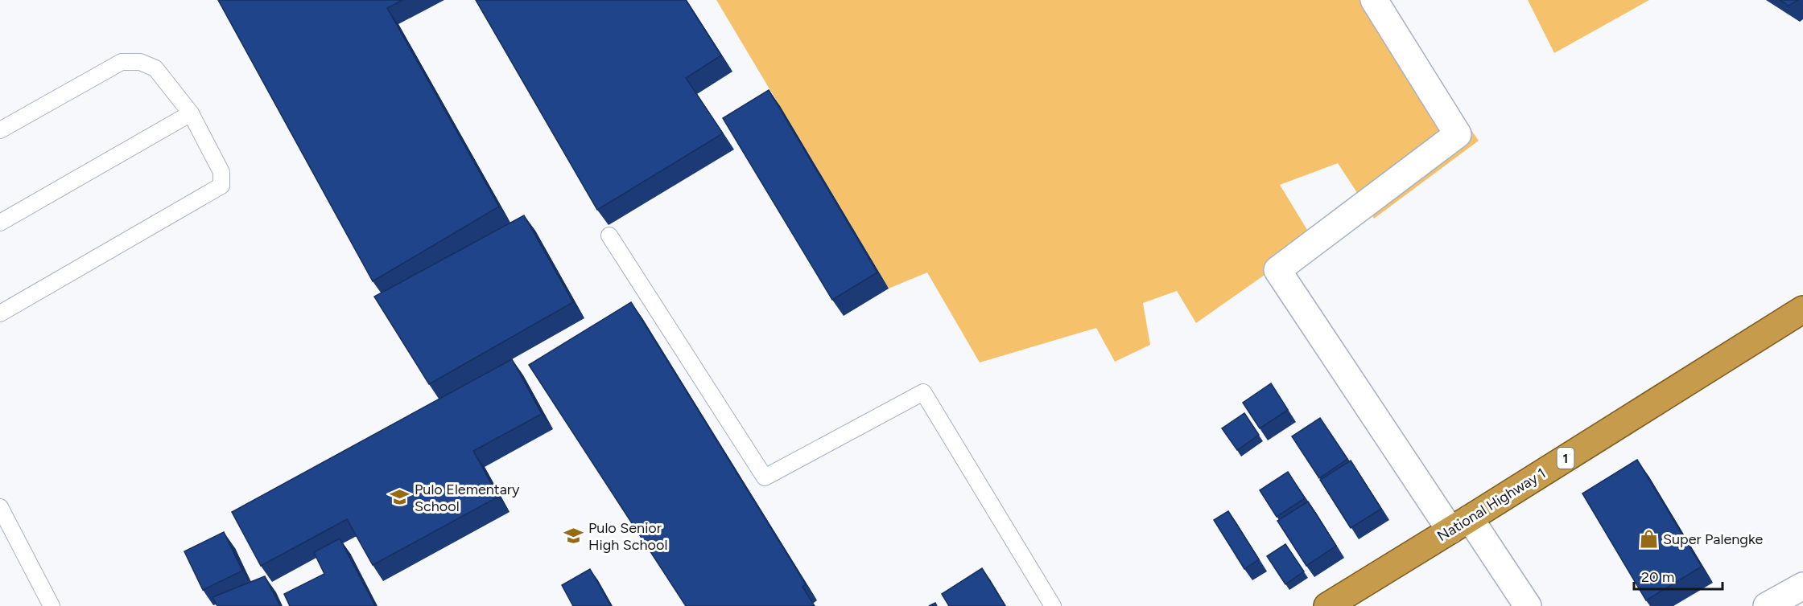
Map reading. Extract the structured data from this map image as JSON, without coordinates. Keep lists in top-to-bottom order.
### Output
{
  "streets": {
    "highway": ["1", "National Highway 1"]
  },
  "places": {
    "school or university": ["Pulo Elementary School", "Pulo Senior High School"],
    "shop": ["Super Palengke"]
  },
  "scale_bar": "20 m"
}
